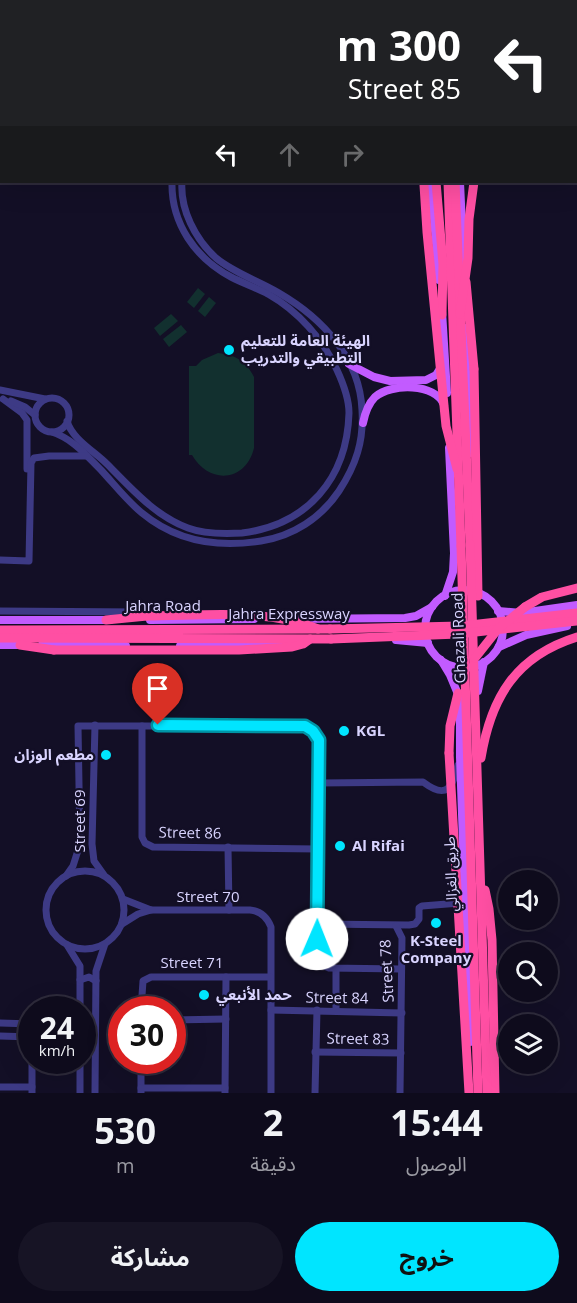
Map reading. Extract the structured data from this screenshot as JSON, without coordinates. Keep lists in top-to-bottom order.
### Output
{
  "streets": {
    "highway": ["Jahra Expressway", "Ghazali Road"],
    "main road": ["Jahra Road", "طريق الغزالي"],
    "street": [
      "Street 69",
      "Street 86",
      "Street 70",
      "Street 71",
      "Street 78",
      "Street 84",
      "Street 83"
    ]
  },
  "crossings": [
    ["Jahra Road", "Ghazali Road"],
    ["Jahra Road", "طريق الغزالي"],
    ["Ghazali Road", "طريق الغزالي"],
    ["Street 69", "Street 70"],
    ["Street 70", "Street 71"],
    ["Street 70", "Street 84"],
    ["Street 78", "Street 84"],
    ["Street 78", "Street 83"]
  ],
  "places": [
    "الهيئة العامة للتعليم التطبيقي والتدريب",
    "KGL",
    "مطعم الوزان",
    "Al Rifai",
    "K-Steel Company",
    "حمد الأنبعي"
  ],
  "page": {
    "turn": ["300 m", "Street 85"],
    "speed": "24 km/h",
    "limit": "30",
    "eta": [
      "15:44",
      "الوصول",
      "2",
      "دقيقة",
      "530",
      "m"
    ],
    "buttons": ["خروج", "مشاركة"]
  }
}
